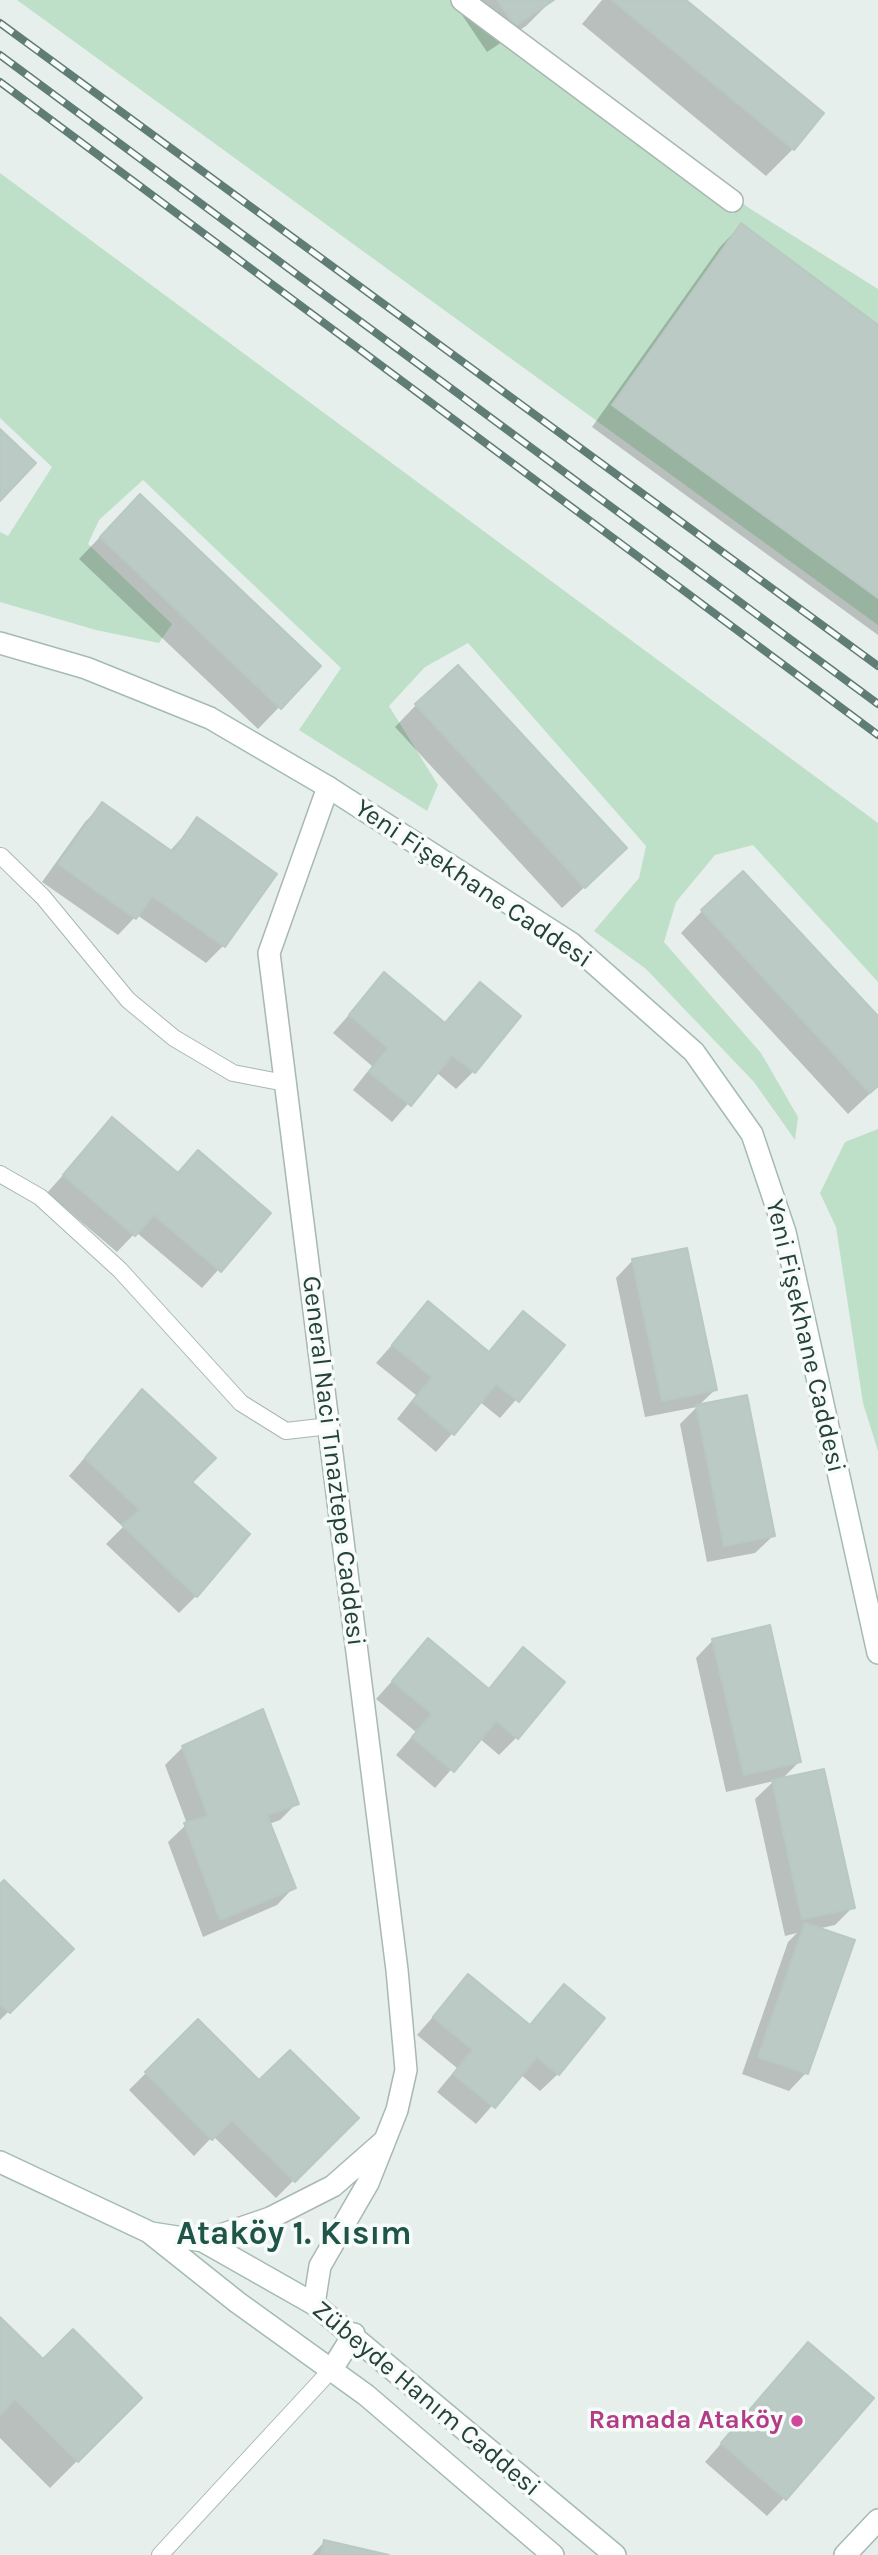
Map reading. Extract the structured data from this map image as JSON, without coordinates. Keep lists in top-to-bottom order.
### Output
{
  "streets": {
    "street": ["Yeni Fişekhane Caddesi", "General Naci Tınaztepe Caddesi", "Zübeyde Hanım Caddesi"]
  },
  "crossings": [
    ["Yeni Fişekhane Caddesi", "General Naci Tınaztepe Caddesi"],
    ["General Naci Tınaztepe Caddesi", "Zübeyde Hanım Caddesi"]
  ],
  "districts": ["Ataköy 1. Kısım"],
  "places": ["Ramada Ataköy"]
}
